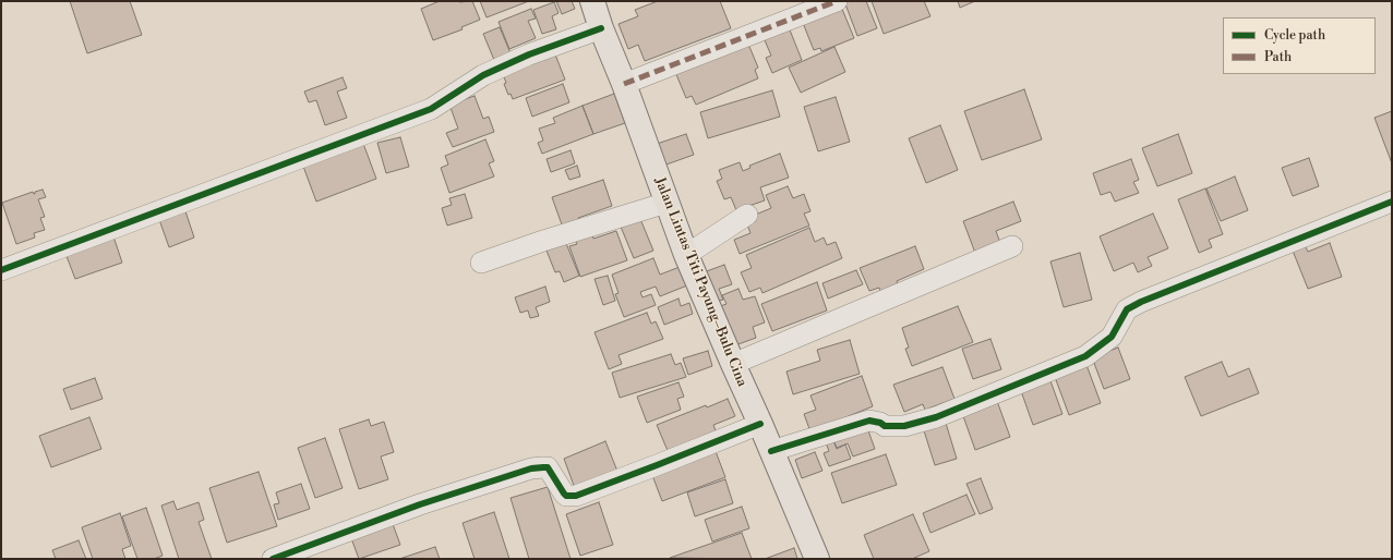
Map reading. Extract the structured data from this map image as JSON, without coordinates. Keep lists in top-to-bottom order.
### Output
{
  "streets": {
    "main road": ["Jalan Lintas Titi Payung–Bulu Cina"]
  },
  "legend": ["Cycle path", "Path"]
}
